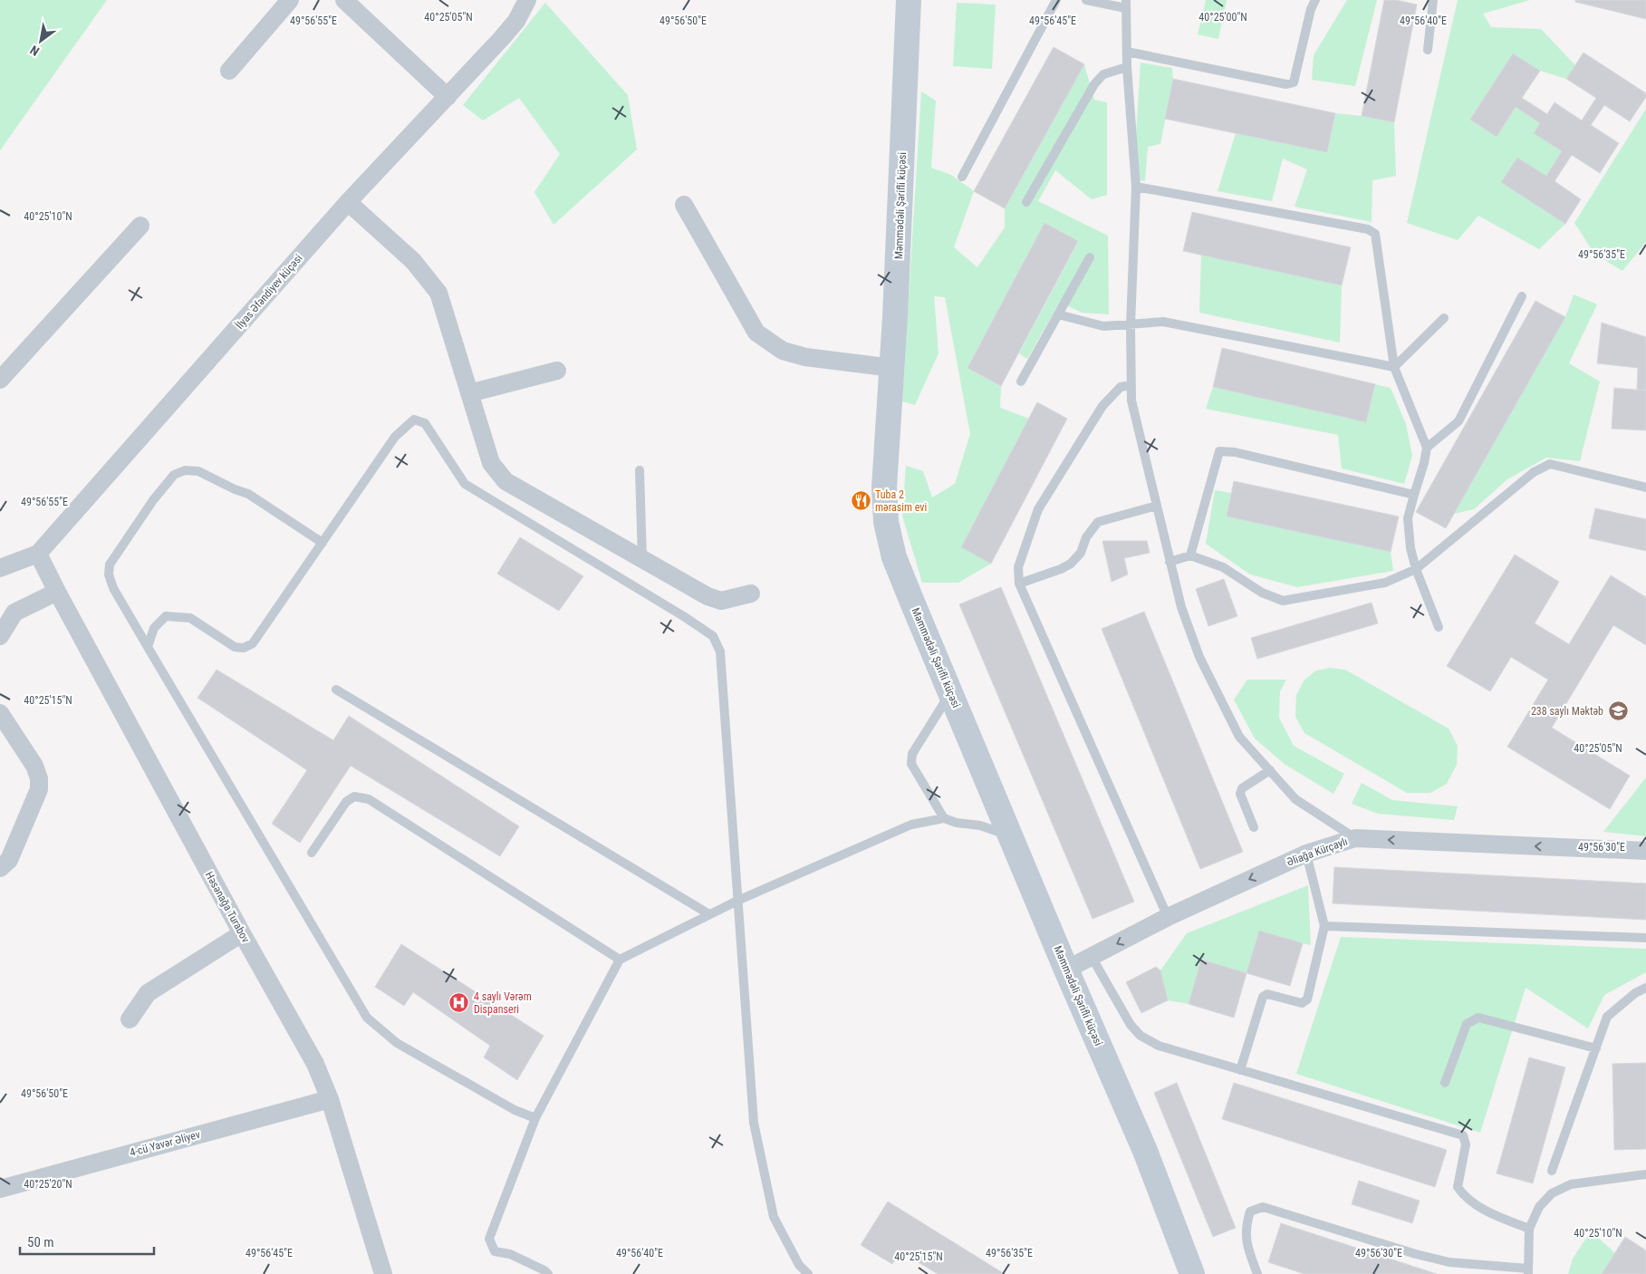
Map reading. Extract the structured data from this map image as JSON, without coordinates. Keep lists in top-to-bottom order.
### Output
{
  "streets": {
    "street": [
      "Məmmədəli Şərifli küçəsi",
      "İlyas Əfəndiyev küçəsi",
      "Əliağa Kürçaylı",
      "Həsənağa Turabov",
      "4-cü Yavər Əliyev"
    ]
  },
  "crossings": [
    ["Məmmədəli Şərifli küçəsi", "Əliağa Kürçaylı"],
    ["İlyas Əfəndiyev küçəsi", "Həsənağa Turabov"],
    ["Həsənağa Turabov", "4-cü Yavər Əliyev"]
  ],
  "one_way": ["Əliağa Kürçaylı"],
  "places": {
    "restaurant": ["Tuba 2 mərasim evi"],
    "school or university": ["238 saylı Məktəb"],
    "hospital": ["4 saylı Vərəm Dispanseri"]
  },
  "scale_bar": "50 m",
  "north": "bottom left",
  "coordinates": [
    "40°25'05\"N",
    "40°25'00\"N",
    "49°56'55\"E",
    "49°56'50\"E",
    "49°56'45\"E",
    "49°56'40\"E",
    "40°25'10\"N",
    "49°56'35\"E",
    "40°25'15\"N",
    "49°56'30\"E",
    "40°25'20\"N"
  ]
}
